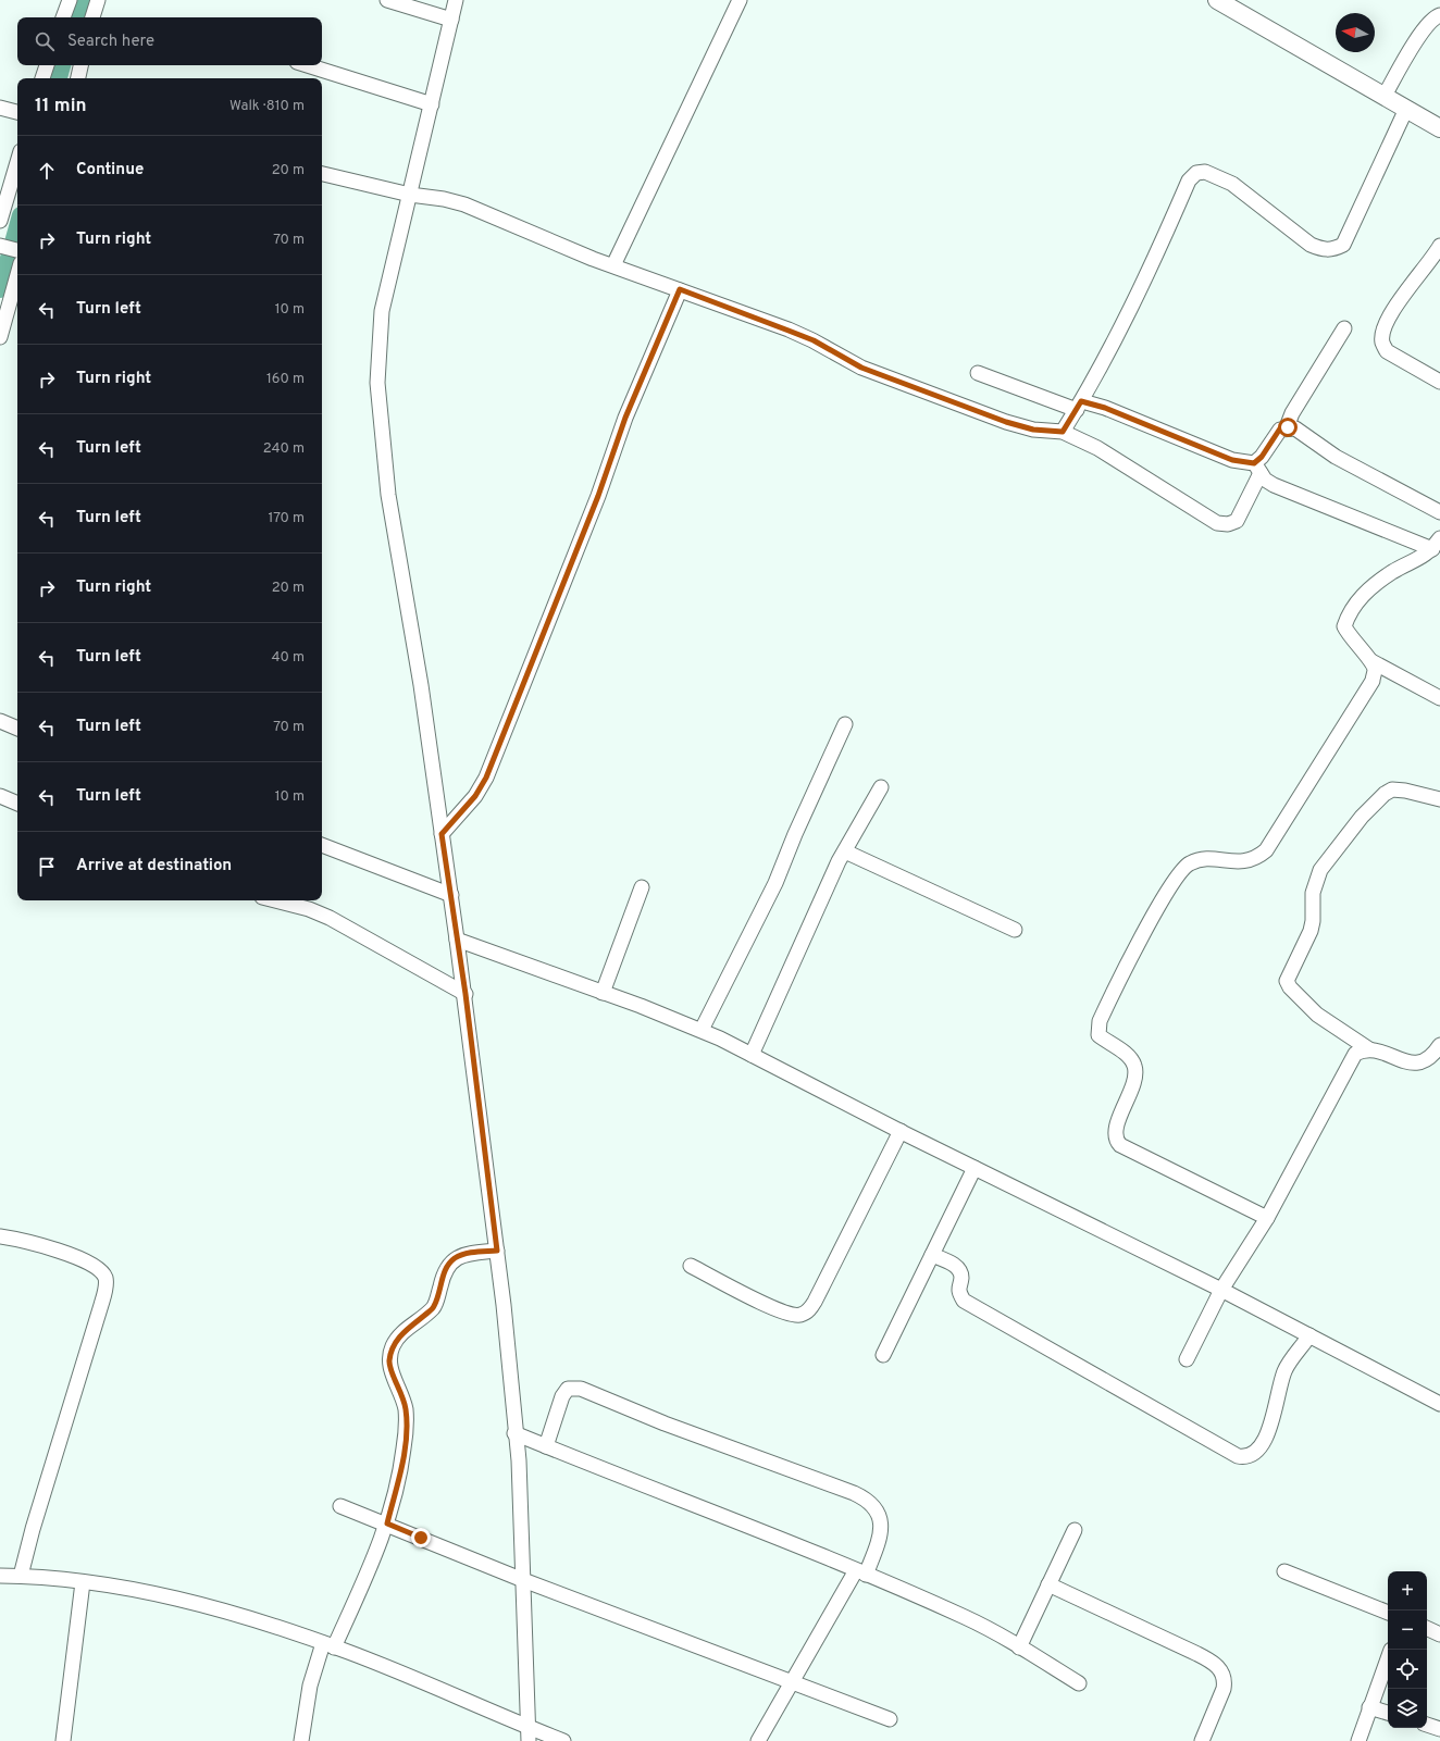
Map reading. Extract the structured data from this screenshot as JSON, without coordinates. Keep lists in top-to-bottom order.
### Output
{
  "north": "left",
  "page": {
    "search": "Search here",
    "heading": ["11 min", "Walk · 810 m"],
    "list": [
      ["Continue", "20 m"],
      ["Turn right", "70 m"],
      ["Turn left", "10 m"],
      ["Turn right", "160 m"],
      ["Turn left", "240 m"],
      ["Turn left", "170 m"],
      ["Turn right", "20 m"],
      ["Turn left", "40 m"],
      ["Turn left", "70 m"],
      ["Turn left", "10 m"],
      "Arrive at destination"
    ],
    "map_buttons": ["+", "−"]
  }
}
